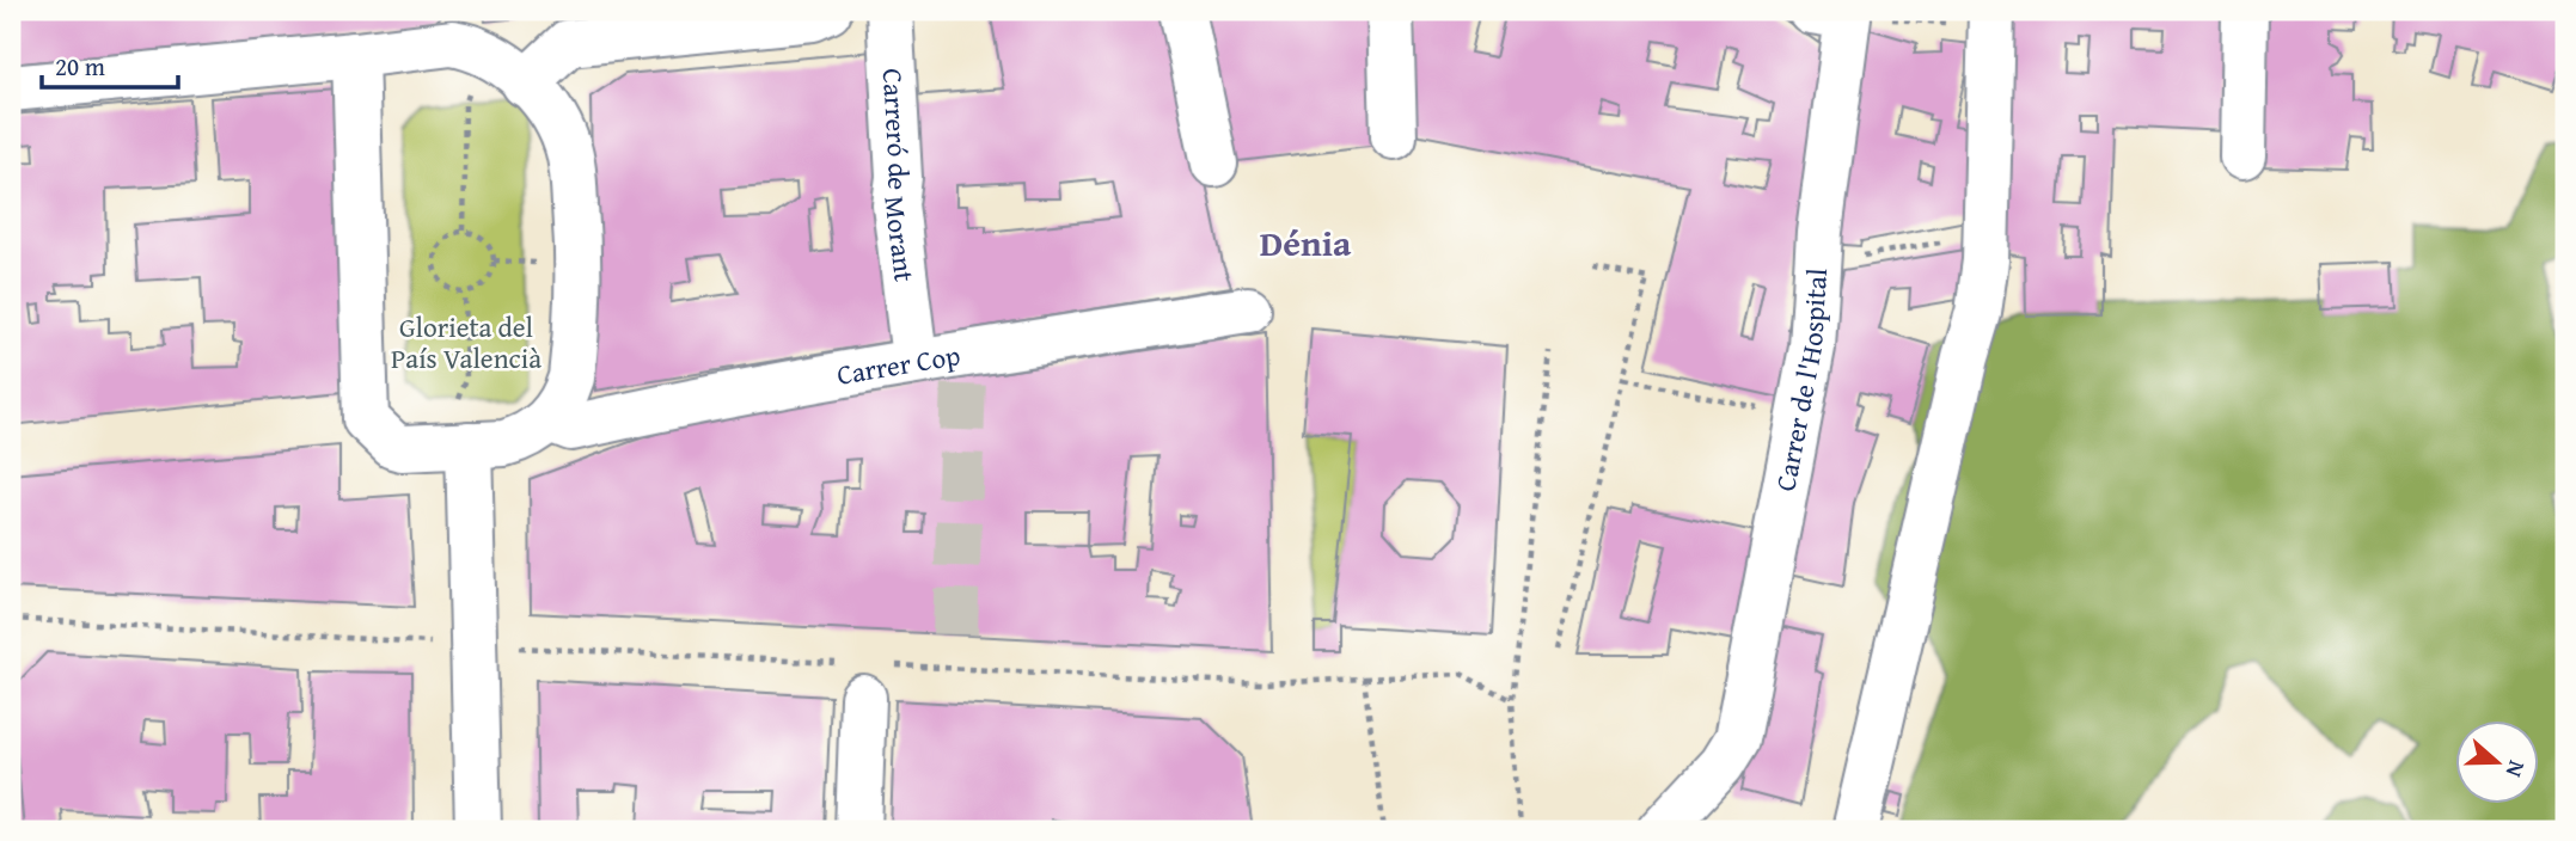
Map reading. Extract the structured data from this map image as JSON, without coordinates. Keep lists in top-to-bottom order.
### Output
{
  "streets": {
    "street": ["Carreró de Morant", "Carrer Cop", "Carrer de l'Hospital"]
  },
  "districts": ["Dénia"],
  "parks": ["Glorieta del País Valencià"],
  "scale_bar": "20 m",
  "north": "right"
}
